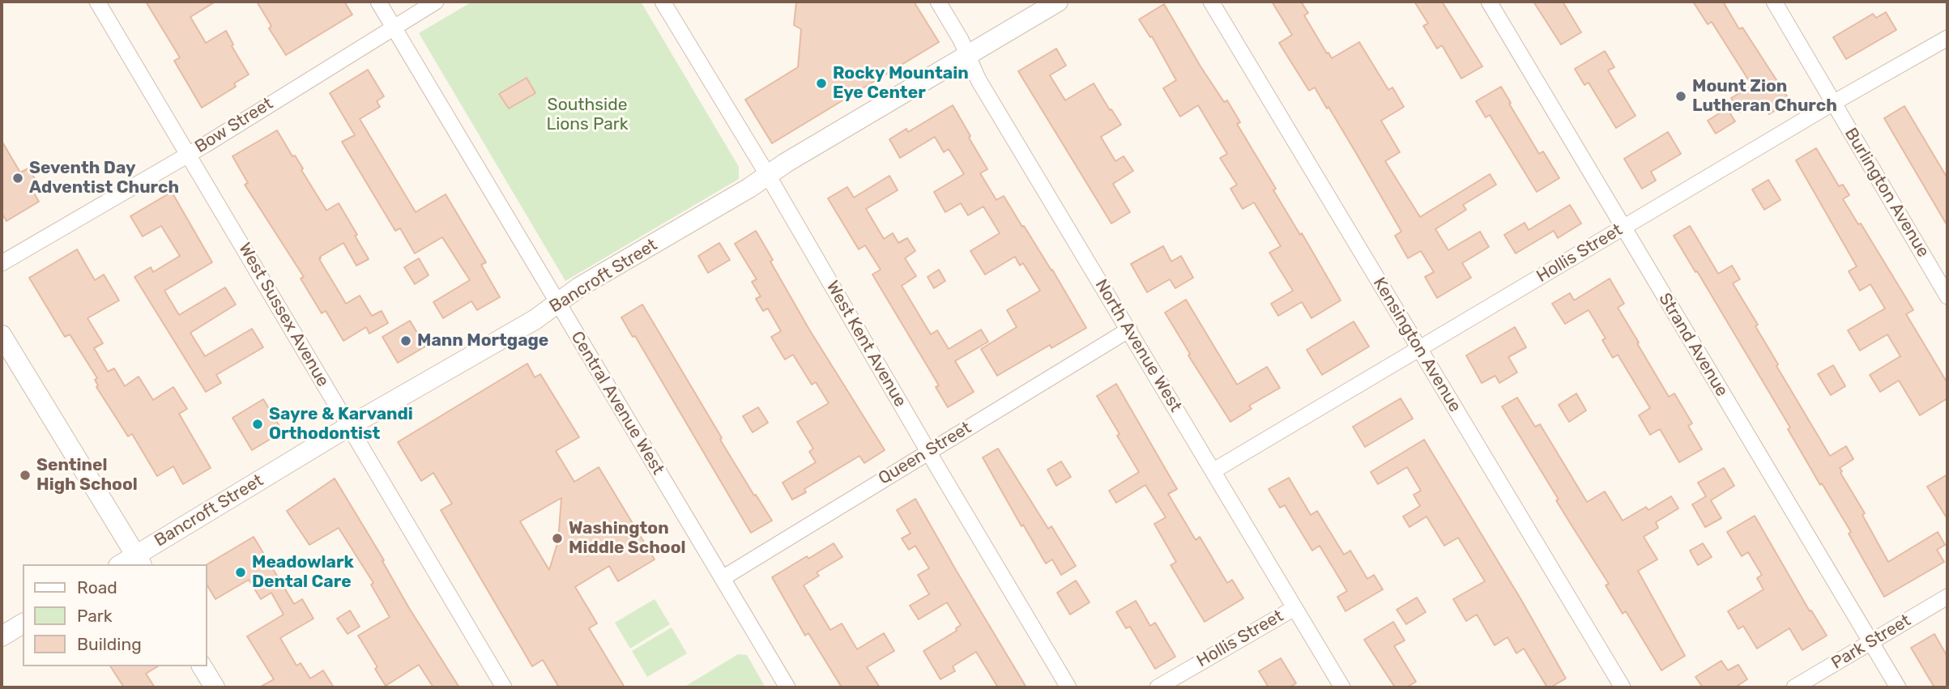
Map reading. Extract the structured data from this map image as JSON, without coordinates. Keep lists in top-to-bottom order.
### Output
{
  "streets": {
    "street": [
      "Bow Street",
      "Burlington Avenue",
      "Hollis Street",
      "Bancroft Street",
      "West Sussex Avenue",
      "West Kent Avenue",
      "Kensington Avenue",
      "Strand Avenue",
      "North Avenue West",
      "Central Avenue West",
      "Queen Street",
      "Park Street"
    ]
  },
  "crossings": [
    ["Bow Street", "West Sussex Avenue"],
    ["Bow Street", "Central Avenue West"],
    ["Burlington Avenue", "Hollis Street"],
    ["Hollis Street", "Kensington Avenue"],
    ["Hollis Street", "Strand Avenue"],
    ["Hollis Street", "North Avenue West"],
    ["Bancroft Street", "West Sussex Avenue"],
    ["Bancroft Street", "West Kent Avenue"],
    ["Bancroft Street", "North Avenue West"],
    ["Bancroft Street", "Central Avenue West"],
    ["West Kent Avenue", "Queen Street"],
    ["Strand Avenue", "Park Street"],
    ["North Avenue West", "Queen Street"],
    ["Central Avenue West", "Queen Street"]
  ],
  "parks": ["Southside Lions Park"],
  "places": [
    "Rocky Mountain Eye Center",
    "Mount Zion Lutheran Church",
    "Seventh Day Adventist Church",
    "Mann Mortgage",
    "Sayre & Karvandi Orthodontist",
    "Sentinel High School",
    "Washington Middle School",
    "Meadowlark Dental Care"
  ],
  "legend": ["Road", "Park", "Building"]
}
